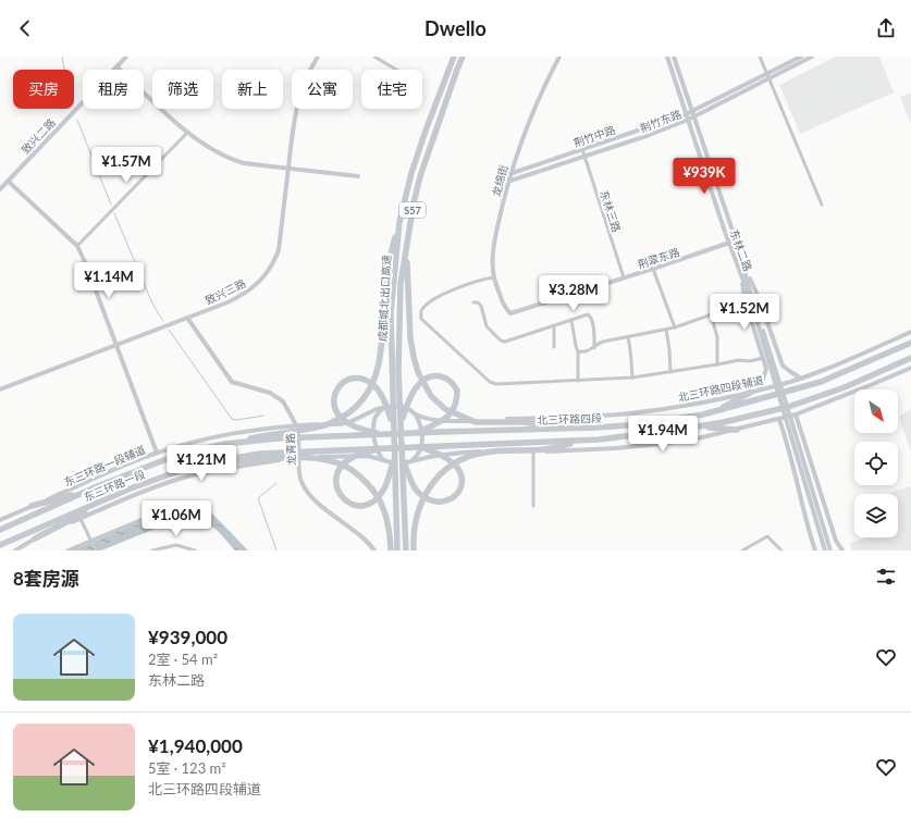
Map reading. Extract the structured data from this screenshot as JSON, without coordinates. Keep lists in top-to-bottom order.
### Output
{
  "streets": {
    "highway": [
      "S57",
      "成都城北出口高速",
      "北三环路四段",
      "东三环路一段"
    ],
    "main road": [
      "荆竹东路",
      "致兴二路",
      "荆竹中路",
      "龙绵街",
      "东林二路",
      "荆翠东路",
      "致兴三路",
      "北三环路四段辅道",
      "龙青路",
      "东三环路一段辅道"
    ],
    "street": ["东林三路"]
  },
  "crossings": [
    ["荆竹东路", "荆竹中路"],
    ["荆竹东路", "龙绵街"],
    ["荆竹东路", "东林三路"],
    ["荆竹东路", "东林二路"],
    ["荆竹中路", "龙绵街"],
    ["荆竹中路", "东林三路"],
    ["荆竹中路", "东林二路"],
    ["龙绵街", "荆翠东路"],
    ["东林三路", "荆翠东路"],
    ["东林二路", "荆翠东路"],
    ["致兴三路", "龙青路"],
    ["北三环路四段辅道", "东三环路一段辅道"],
    ["北三环路四段", "东三环路一段"],
    ["龙青路", "东三环路一段辅道"]
  ],
  "north": "bottom right",
  "page": {
    "header": "Dwello",
    "chip": [
      "买房",
      "租房",
      "筛选",
      "新上",
      "公寓",
      "住宅"
    ],
    "price": [
      "¥1.57M",
      "¥939K",
      "¥1.14M",
      "¥3.28M",
      "¥1.52M",
      "¥1.94M",
      "¥1.21M",
      "¥1.06M"
    ],
    "heading": "8套房源",
    "list": [
      {
        "name": "¥939,000",
        "note": "2室 · 54 m² · 东林二路"
      },
      {
        "name": "¥1,940,000",
        "note": "5室 · 123 m² · 北三环路四段辅道"
      }
    ]
  }
}
